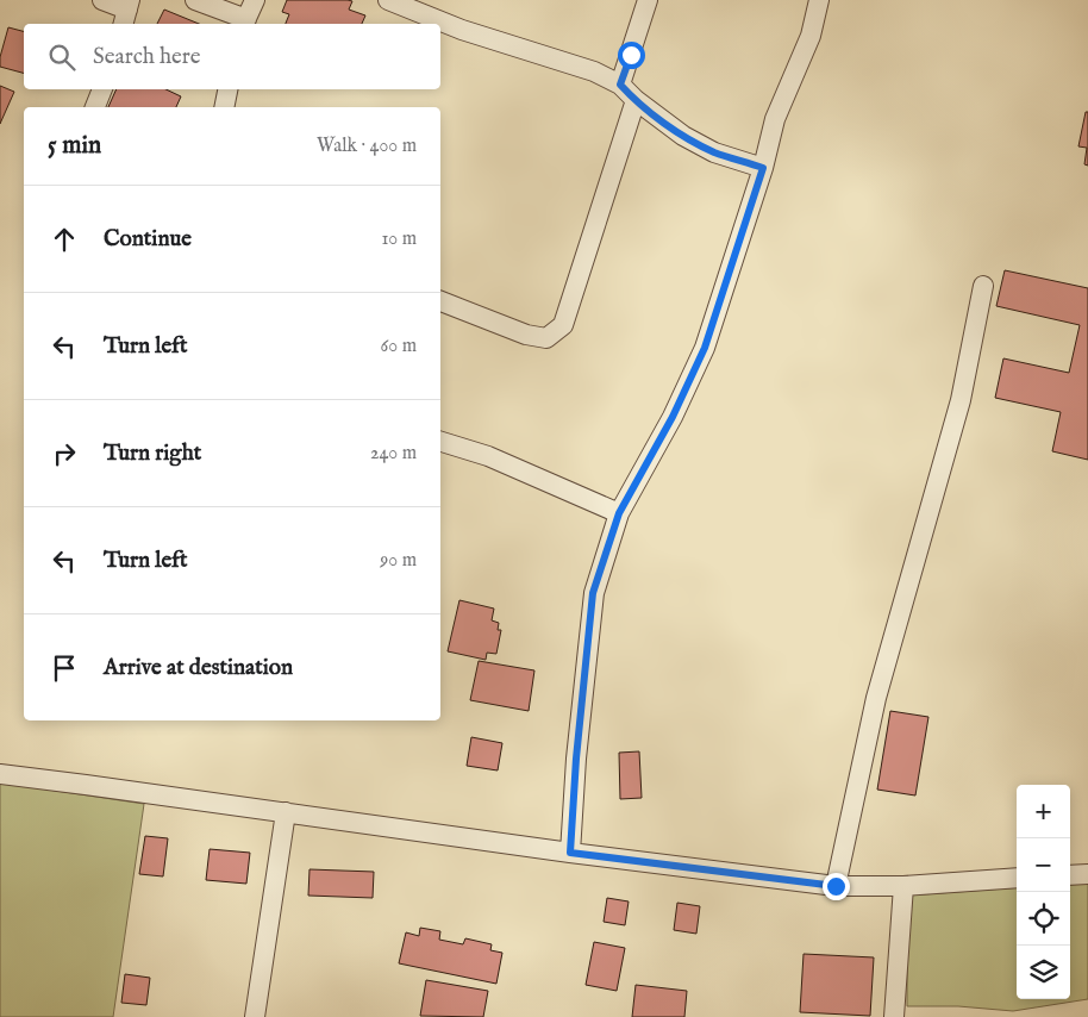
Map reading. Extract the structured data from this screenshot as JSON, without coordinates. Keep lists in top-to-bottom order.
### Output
{
  "page": {
    "search": "Search here",
    "heading": ["5 min", "Walk · 400 m"],
    "list": [
      ["Continue", "10 m"],
      ["Turn left", "60 m"],
      ["Turn right", "240 m"],
      ["Turn left", "90 m"],
      "Arrive at destination"
    ],
    "map_buttons": ["+", "−"]
  }
}
